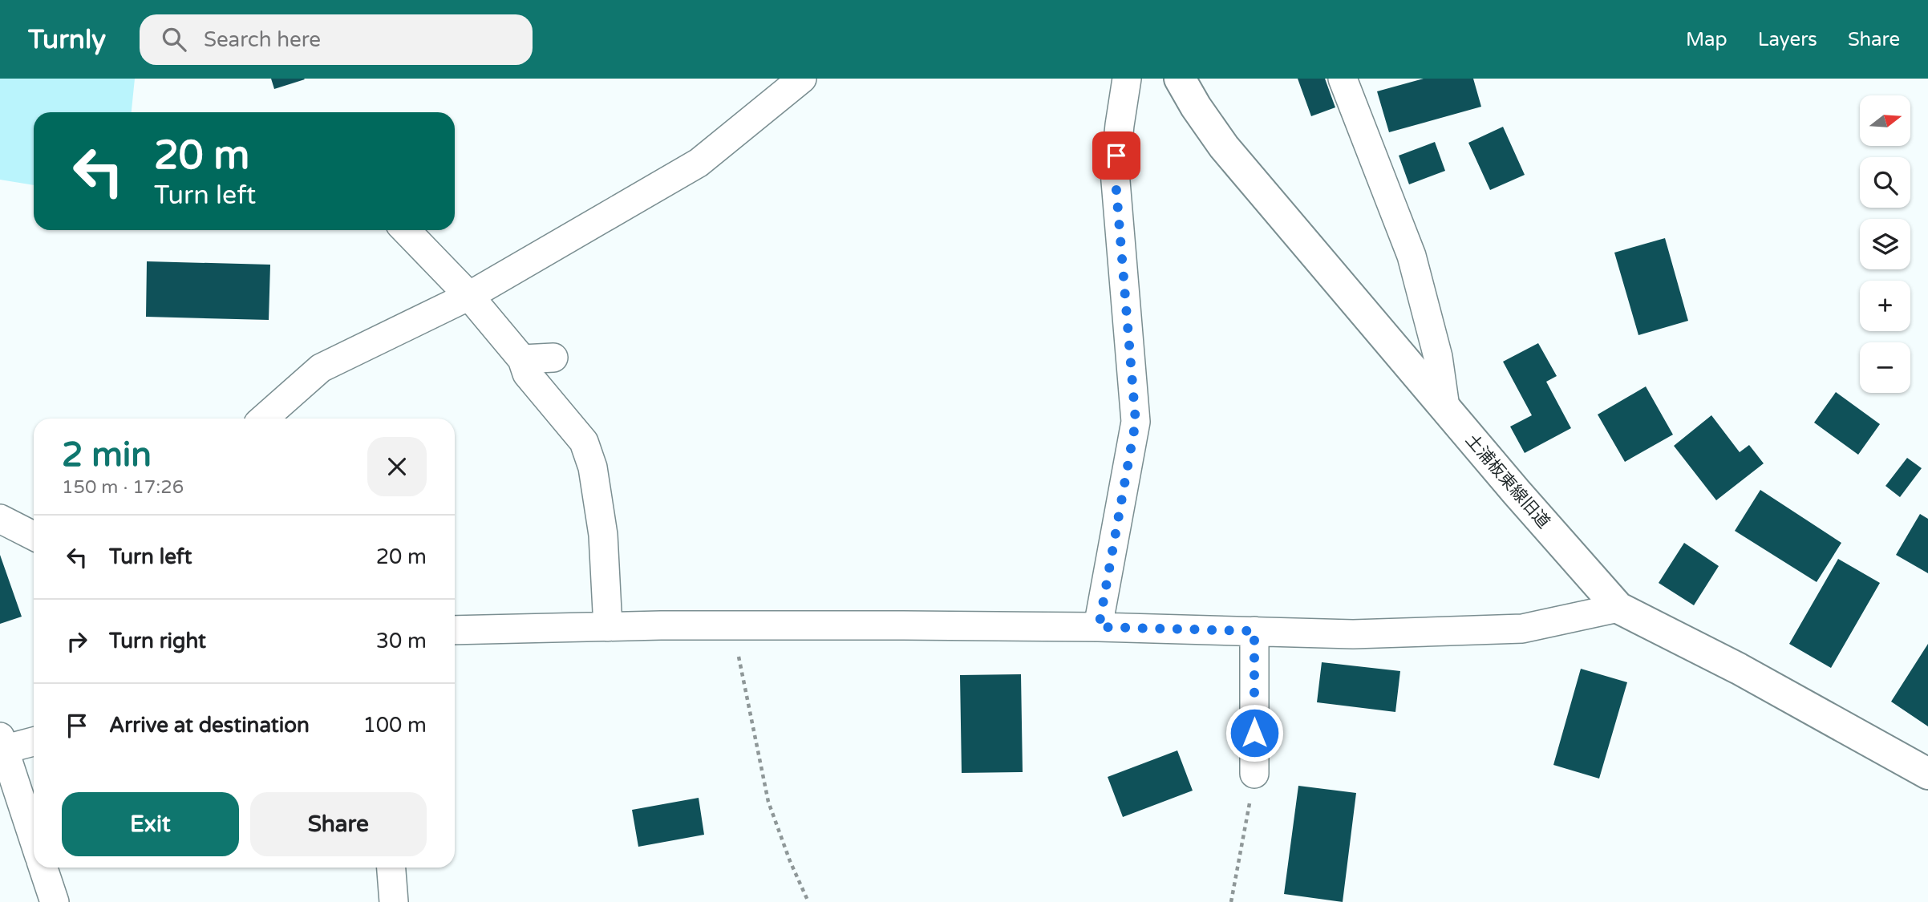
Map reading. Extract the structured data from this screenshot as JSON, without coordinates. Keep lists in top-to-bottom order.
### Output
{
  "streets": {
    "street": ["土浦板東線旧道"]
  },
  "north": "right",
  "page": {
    "header": "Turnly",
    "search": "Search here",
    "nav": ["Map", "Layers", "Share"],
    "map_buttons": ["+", "−"],
    "turn": ["20 m", "Turn left"],
    "heading": ["2 min", "150 m · 17:26"],
    "list": [
      {
        "name": "Turn left",
        "value": "20 m"
      },
      {
        "name": "Turn right",
        "value": "30 m"
      },
      {
        "name": "Arrive at destination",
        "value": "100 m"
      }
    ],
    "buttons": ["Exit", "Share"]
  }
}
